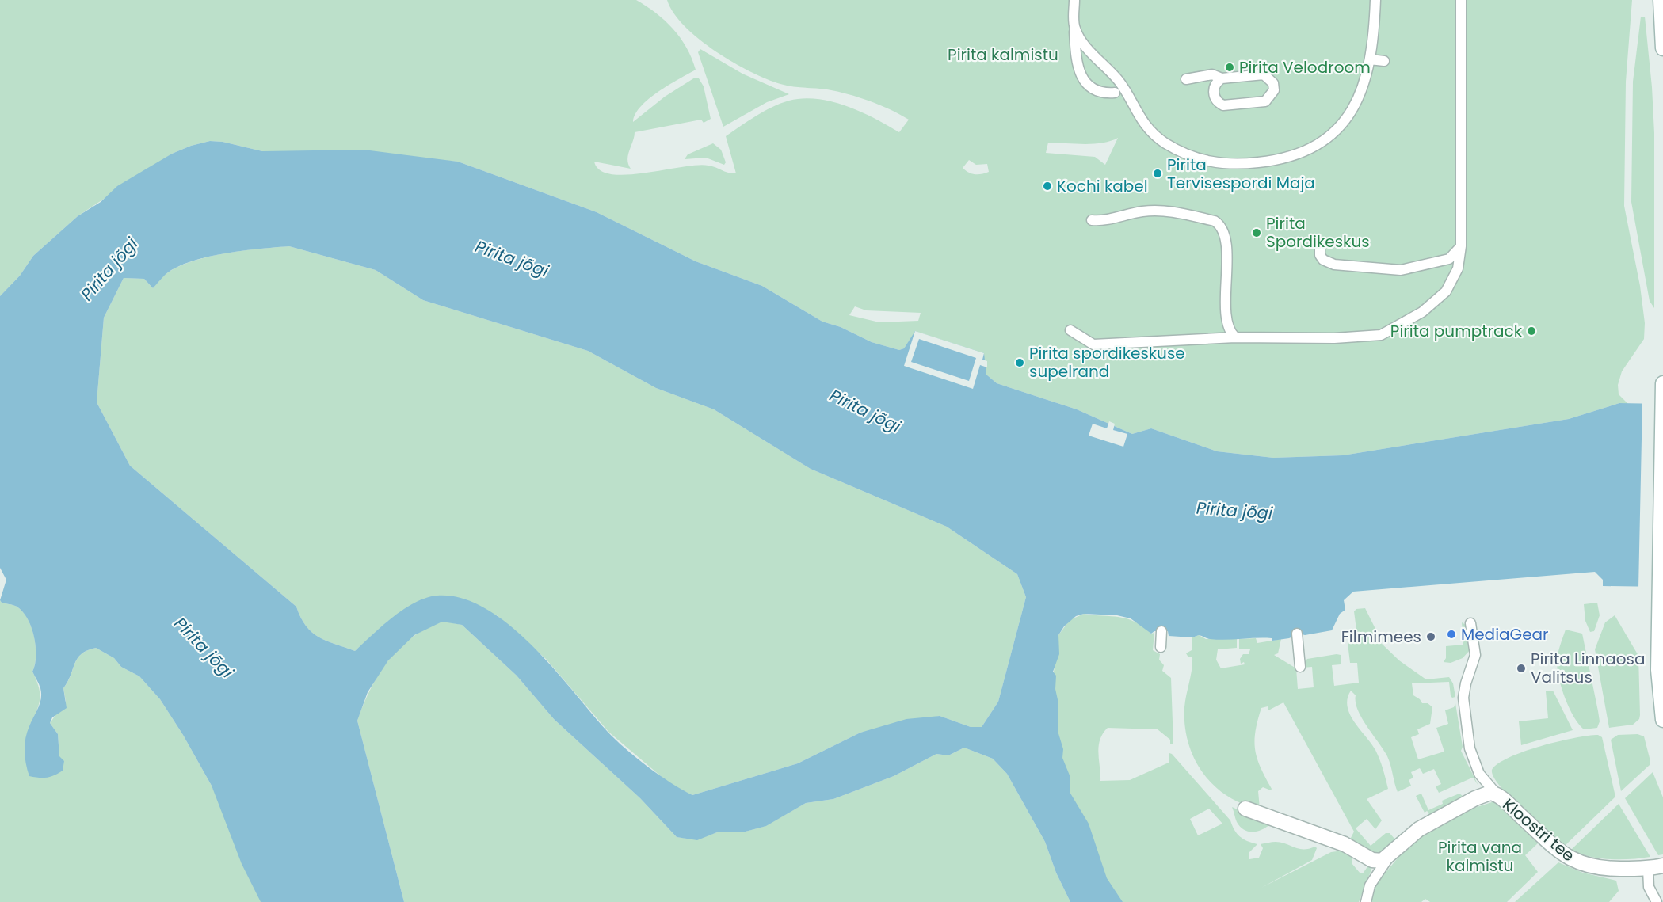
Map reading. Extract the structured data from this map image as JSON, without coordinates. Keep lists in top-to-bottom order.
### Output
{
  "streets": {
    "street": ["Kloostri tee"]
  },
  "water": ["Pirita jõgi"],
  "parks": ["Pirita kalmistu", "Pirita vana kalmistu"],
  "places": [
    "Pirita Velodroom",
    "Pirita Tervisespordi Maja",
    "Kochi kabel",
    "Pirita Spordikeskus",
    "Pirita pumptrack",
    "Pirita spordikeskuse supelrand",
    "MediaGear",
    "Filmimees",
    "Pirita Linnaosa Valitsus"
  ]
}
